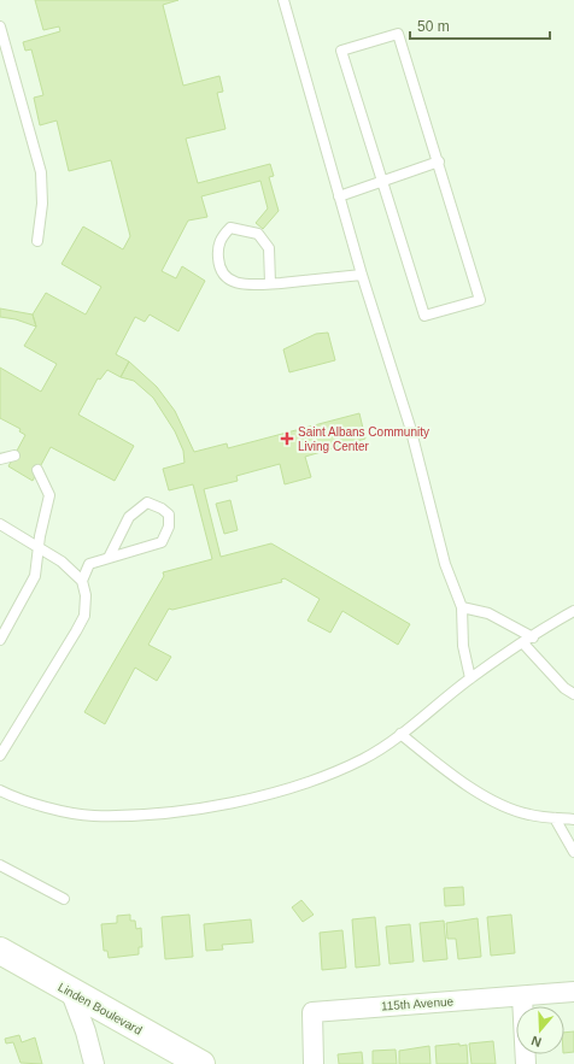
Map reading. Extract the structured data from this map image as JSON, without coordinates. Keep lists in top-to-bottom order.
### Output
{
  "streets": {
    "main road": ["Linden Boulevard"],
    "street": ["115th Avenue"]
  },
  "places": {
    "health": ["Saint Albans Community Living Center"]
  },
  "scale_bar": "50 m",
  "north": "bottom"
}
